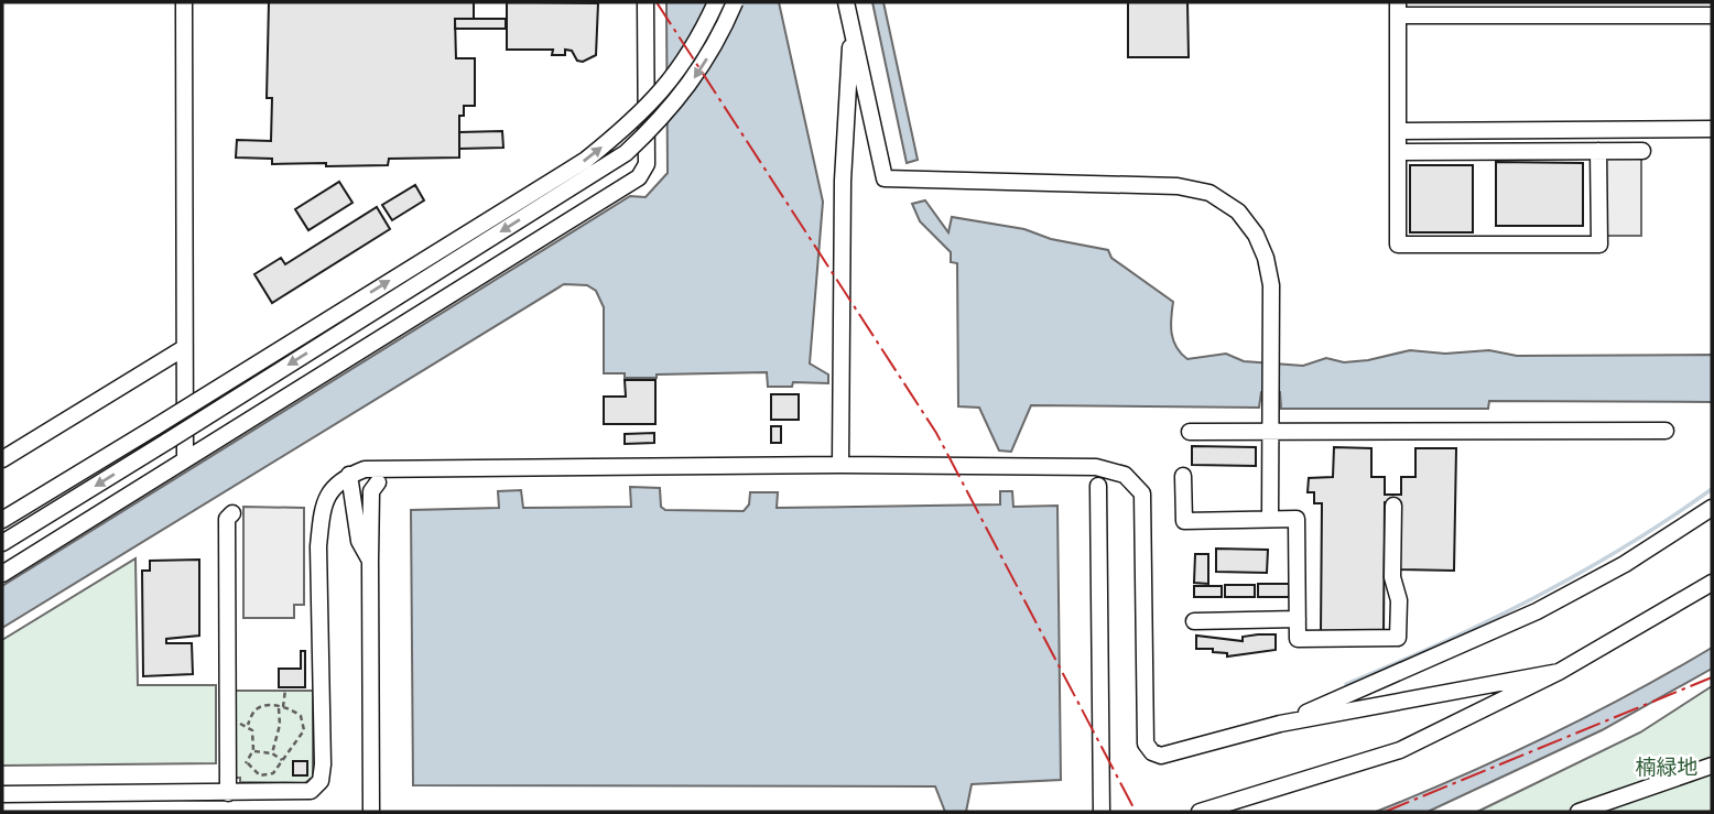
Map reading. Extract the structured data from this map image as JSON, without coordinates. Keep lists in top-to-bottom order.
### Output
{
  "parks": ["楠緑地"]
}
